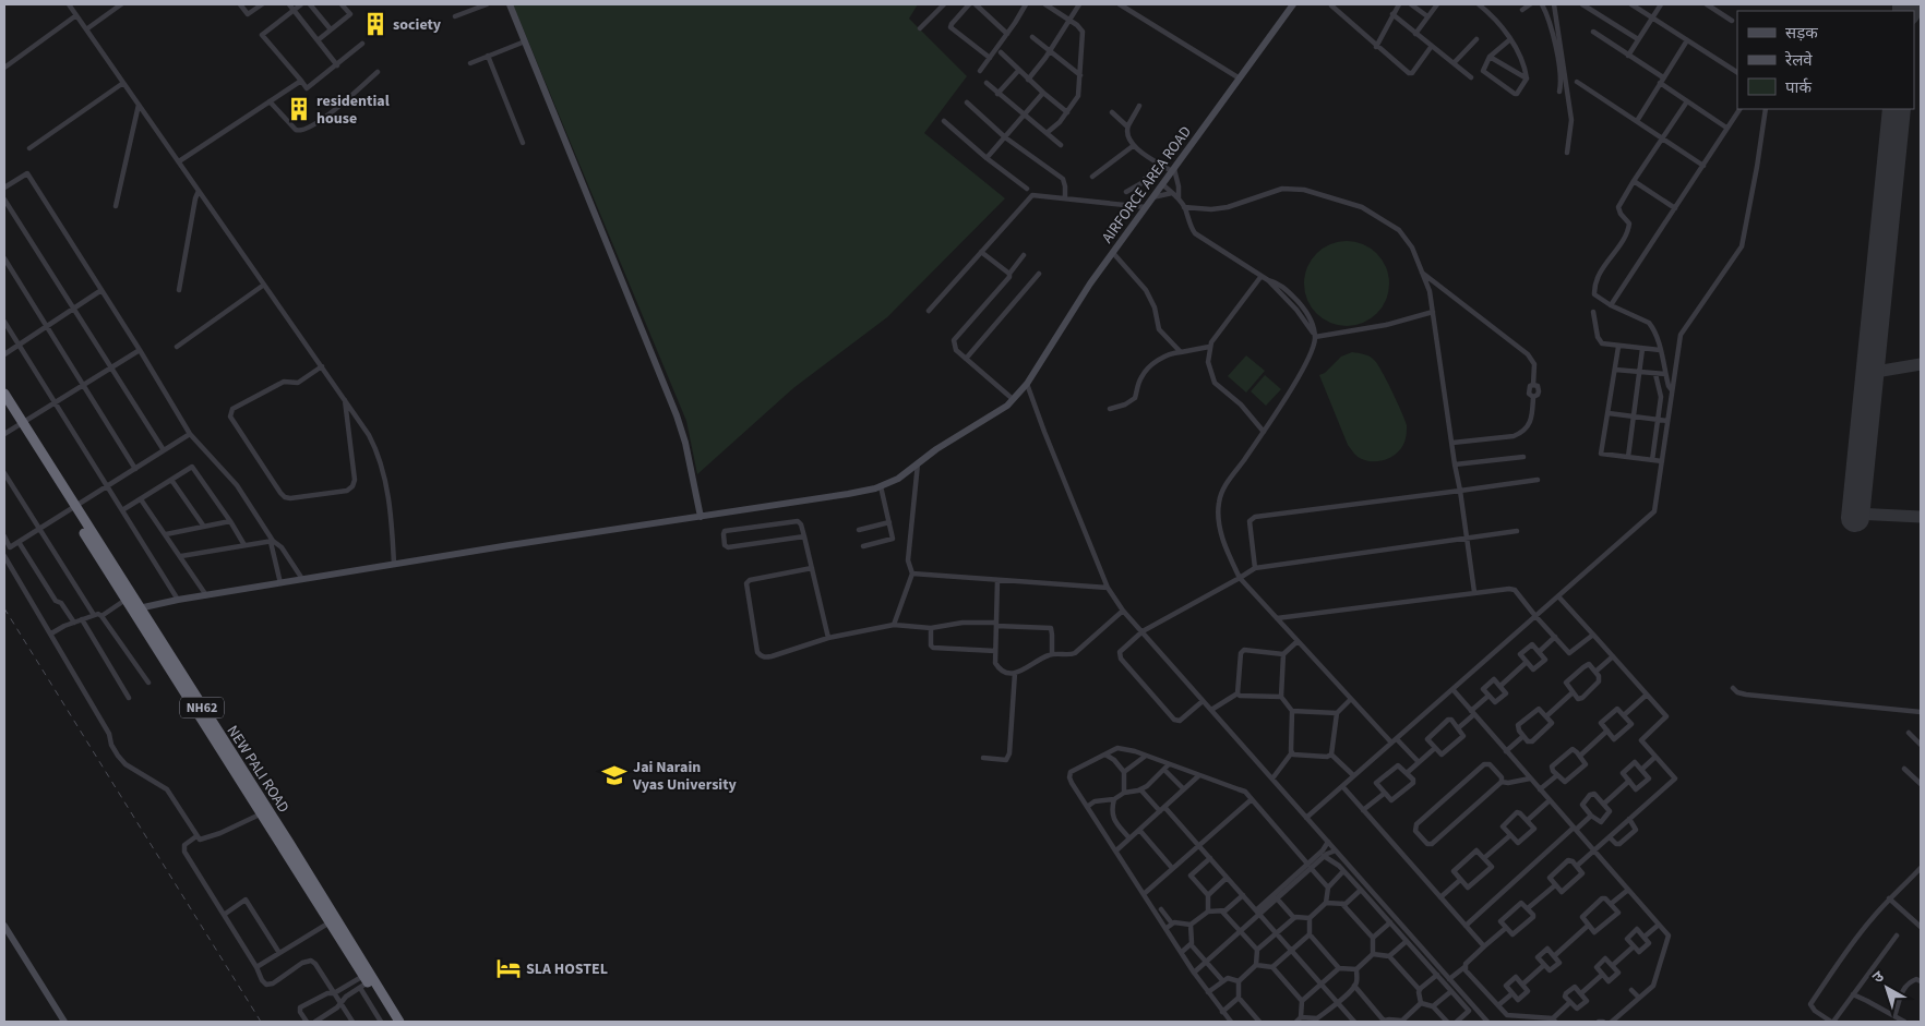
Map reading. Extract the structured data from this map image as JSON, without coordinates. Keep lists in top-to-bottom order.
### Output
{
  "streets": {
    "highway": ["NH62", "NEW PALI ROAD"],
    "street": ["AIRFORCE AREA ROAD"]
  },
  "crossings": [
    ["AIRFORCE AREA ROAD", "NEW PALI ROAD"]
  ],
  "places": {
    "building": ["society", "residential house"],
    "school or university": ["Jai Narain Vyas University"],
    "hotel": ["SLA HOSTEL"]
  },
  "legend": ["सड़क", "रेलवे", "पार्क"],
  "north": "top left"
}
